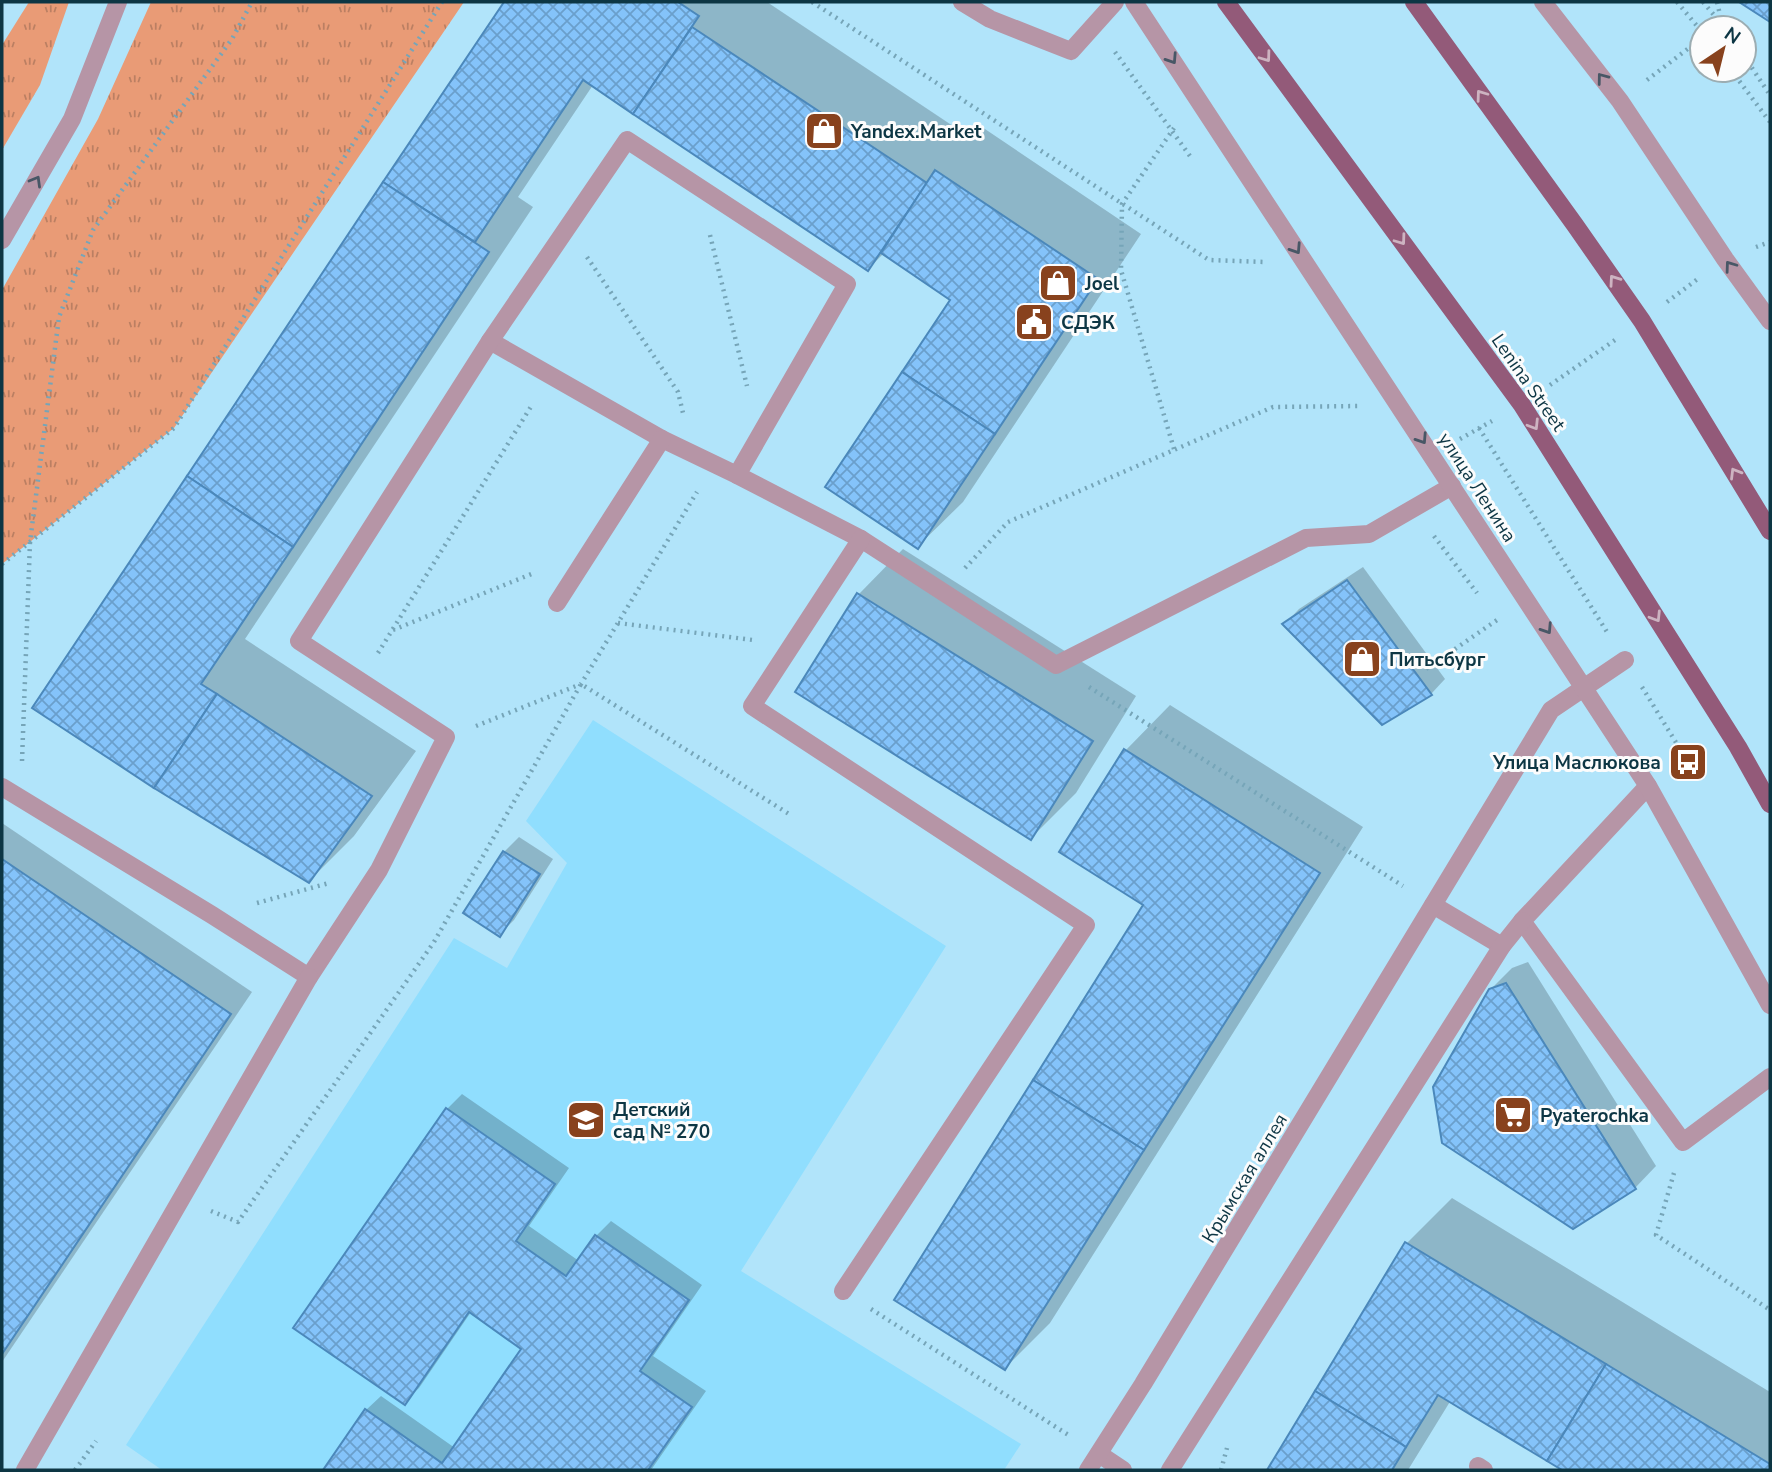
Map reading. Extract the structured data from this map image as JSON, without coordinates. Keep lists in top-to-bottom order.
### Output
{
  "streets": {
    "main road": ["Lenina Street"],
    "street": ["улица Ленина", "Крымская аллея"]
  },
  "crossings": [
    ["улица Ленина", "Крымская аллея"]
  ],
  "one_way": ["улица Ленина"],
  "places": {
    "shop": ["Yandex.Market", "Joel", "Питьсбург"],
    "public building": ["СДЭК"],
    "bus stop": ["Улица Маслюкова"],
    "supermarket": ["Pyaterochka"],
    "school or university": ["Детский сад № 270"]
  },
  "north": "top right"
}
